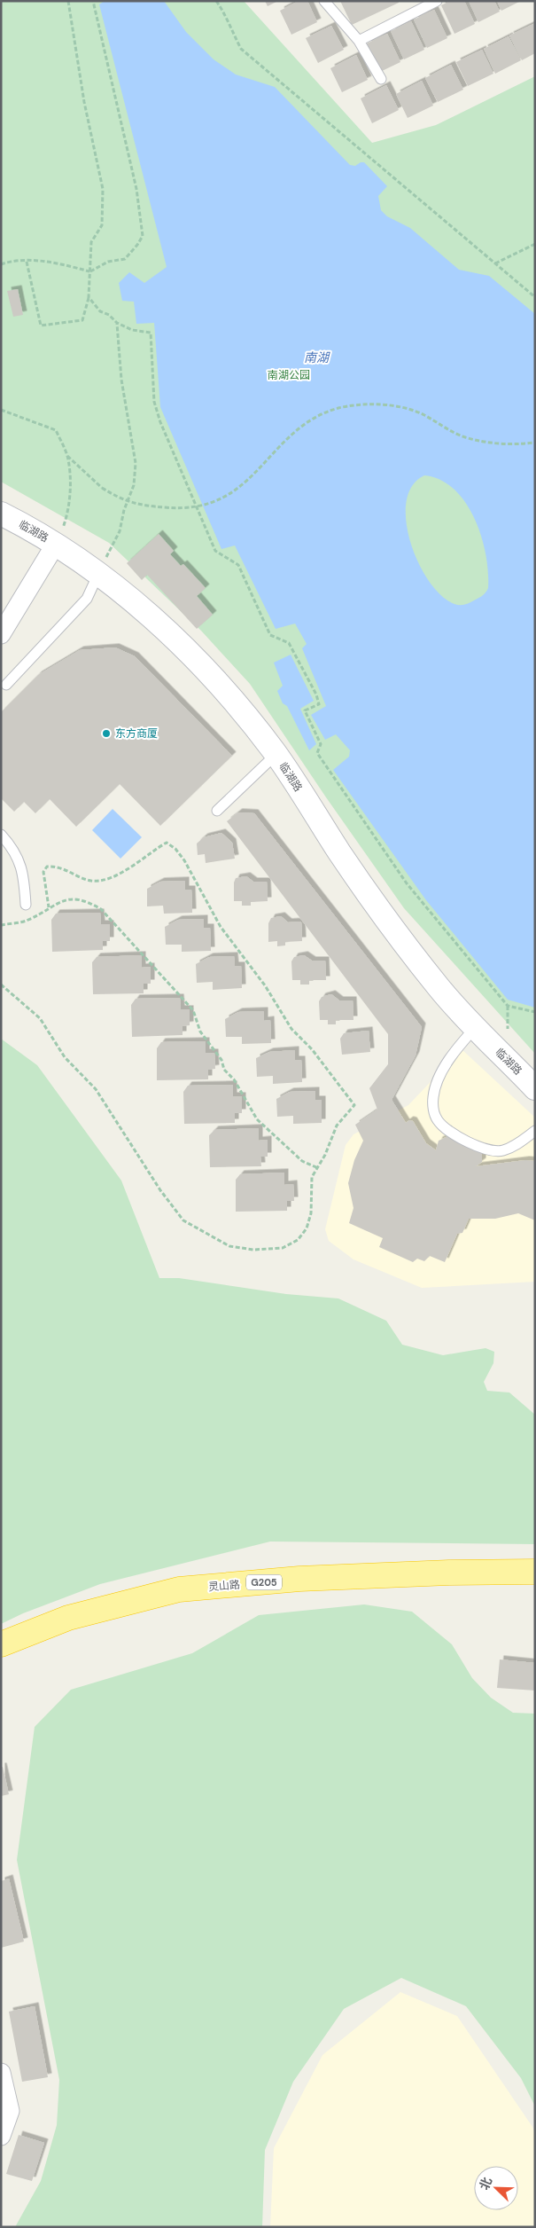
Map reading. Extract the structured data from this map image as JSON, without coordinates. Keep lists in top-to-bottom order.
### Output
{
  "streets": {
    "highway": ["G205", "灵山路"],
    "street": ["临湖路"]
  },
  "water": ["南湖"],
  "parks": ["南湖公园"],
  "places": ["东方商厦"],
  "north": "top left"
}
